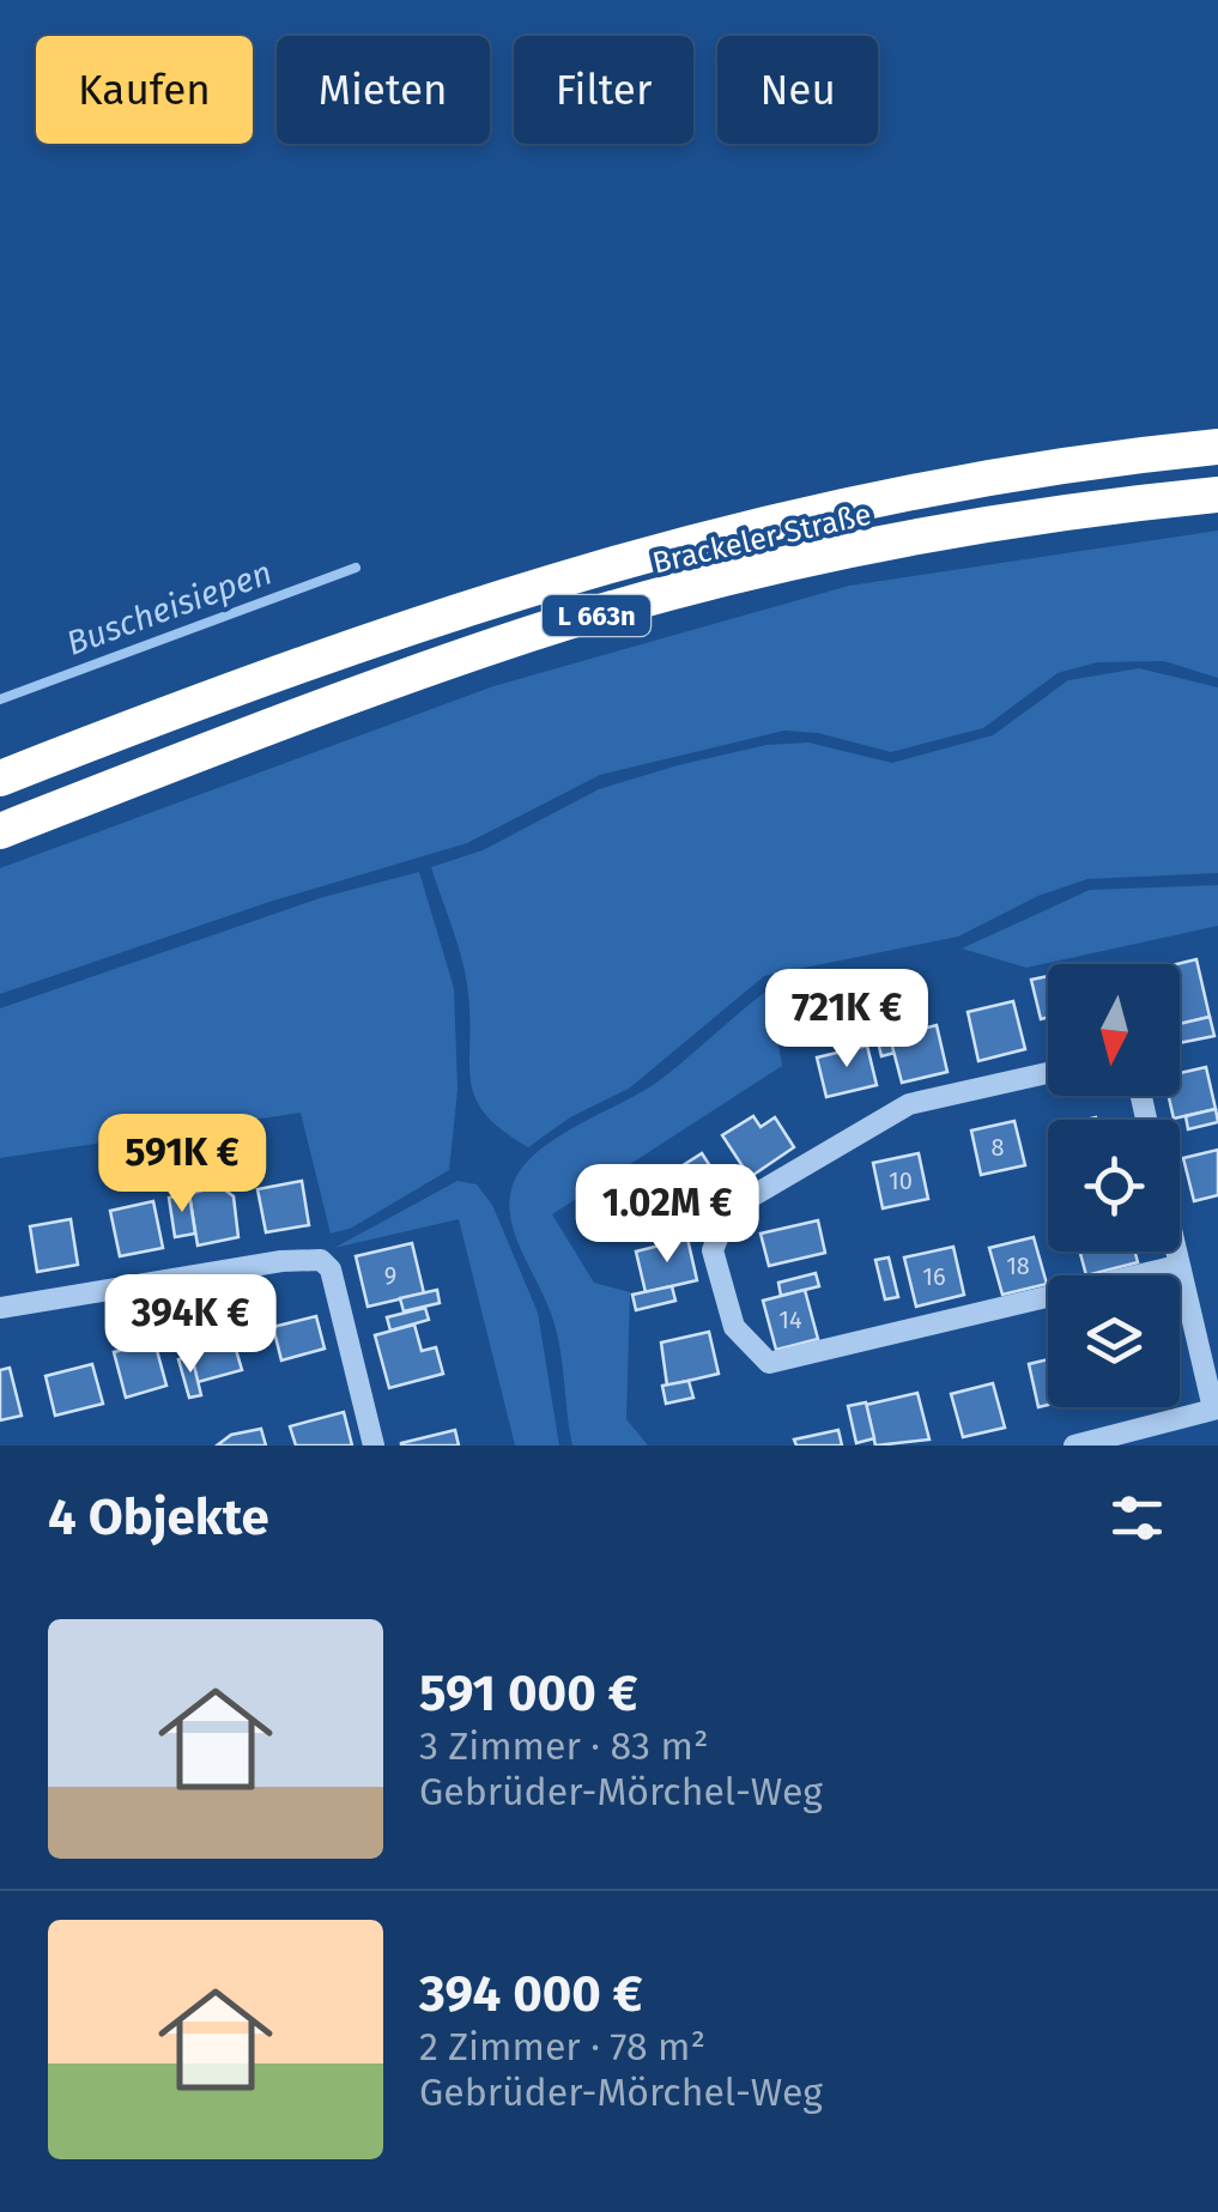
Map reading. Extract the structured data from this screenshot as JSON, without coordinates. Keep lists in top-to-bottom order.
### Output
{
  "streets": {
    "highway": ["Brackeler Straße", "L 663n"]
  },
  "water": ["Buscheisiepen"],
  "house_numbers": [
    "8",
    "10",
    "18",
    "9",
    "16",
    "14"
  ],
  "north": "bottom",
  "page": {
    "chip": [
      "Kaufen",
      "Mieten",
      "Filter",
      "Neu"
    ],
    "price": [
      "721K €",
      "591K €",
      "1.02M €",
      "394K €"
    ],
    "heading": "4 Objekte",
    "list": [
      {
        "name": "591 000 €",
        "note": "3 Zimmer · 83 m² · Gebrüder-Mörchel-Weg"
      },
      {
        "name": "394 000 €",
        "note": "2 Zimmer · 78 m² · Gebrüder-Mörchel-Weg"
      }
    ]
  }
}
